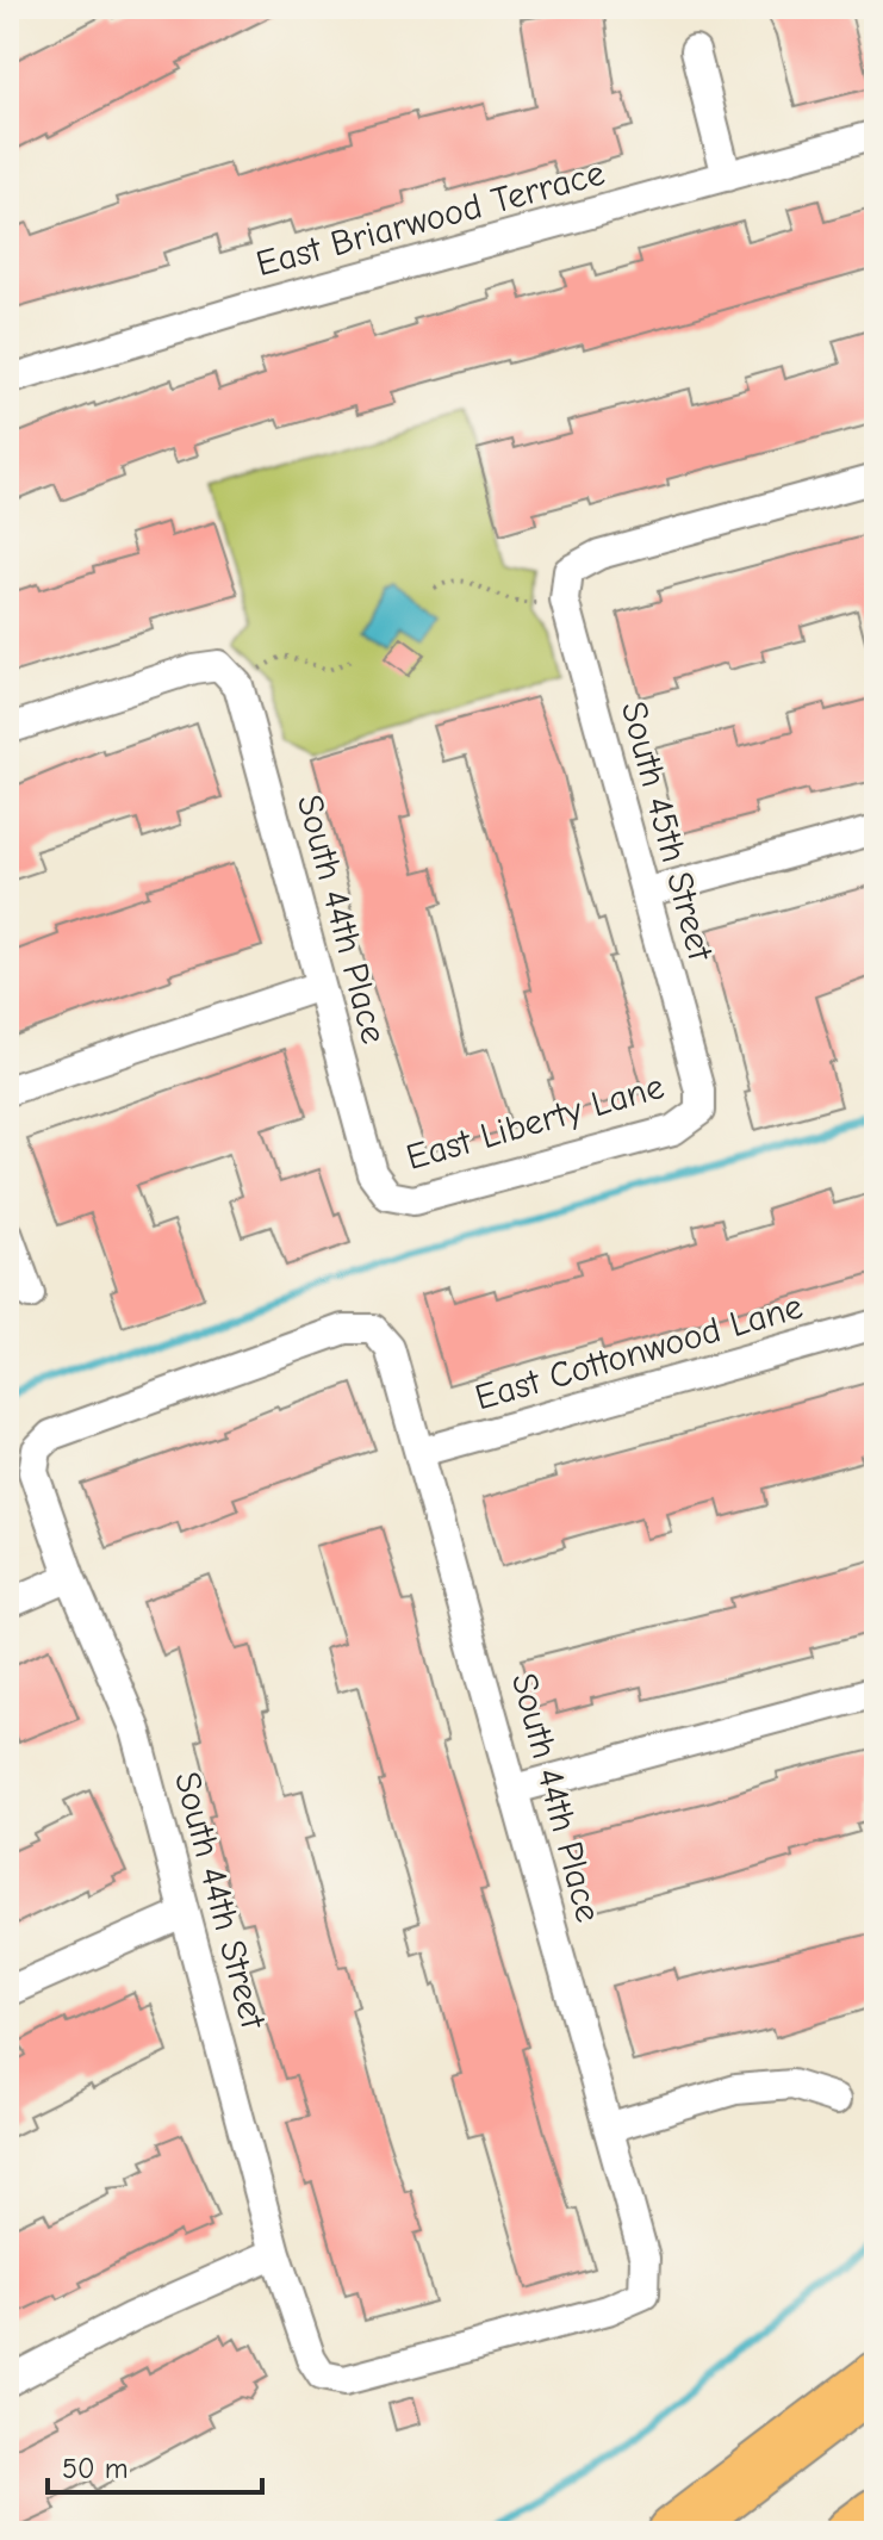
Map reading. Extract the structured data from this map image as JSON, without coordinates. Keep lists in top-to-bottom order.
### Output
{
  "streets": {
    "street": [
      "East Briarwood Terrace",
      "South 45th Street",
      "South 44th Place",
      "East Liberty Lane",
      "East Cottonwood Lane",
      "South 44th Street"
    ]
  },
  "crossings": [
    ["South 45th Street", "East Liberty Lane"],
    ["South 44th Place", "East Liberty Lane"],
    ["South 44th Place", "East Cottonwood Lane"],
    ["South 44th Place", "South 44th Street"]
  ],
  "scale_bar": "50 m"
}
